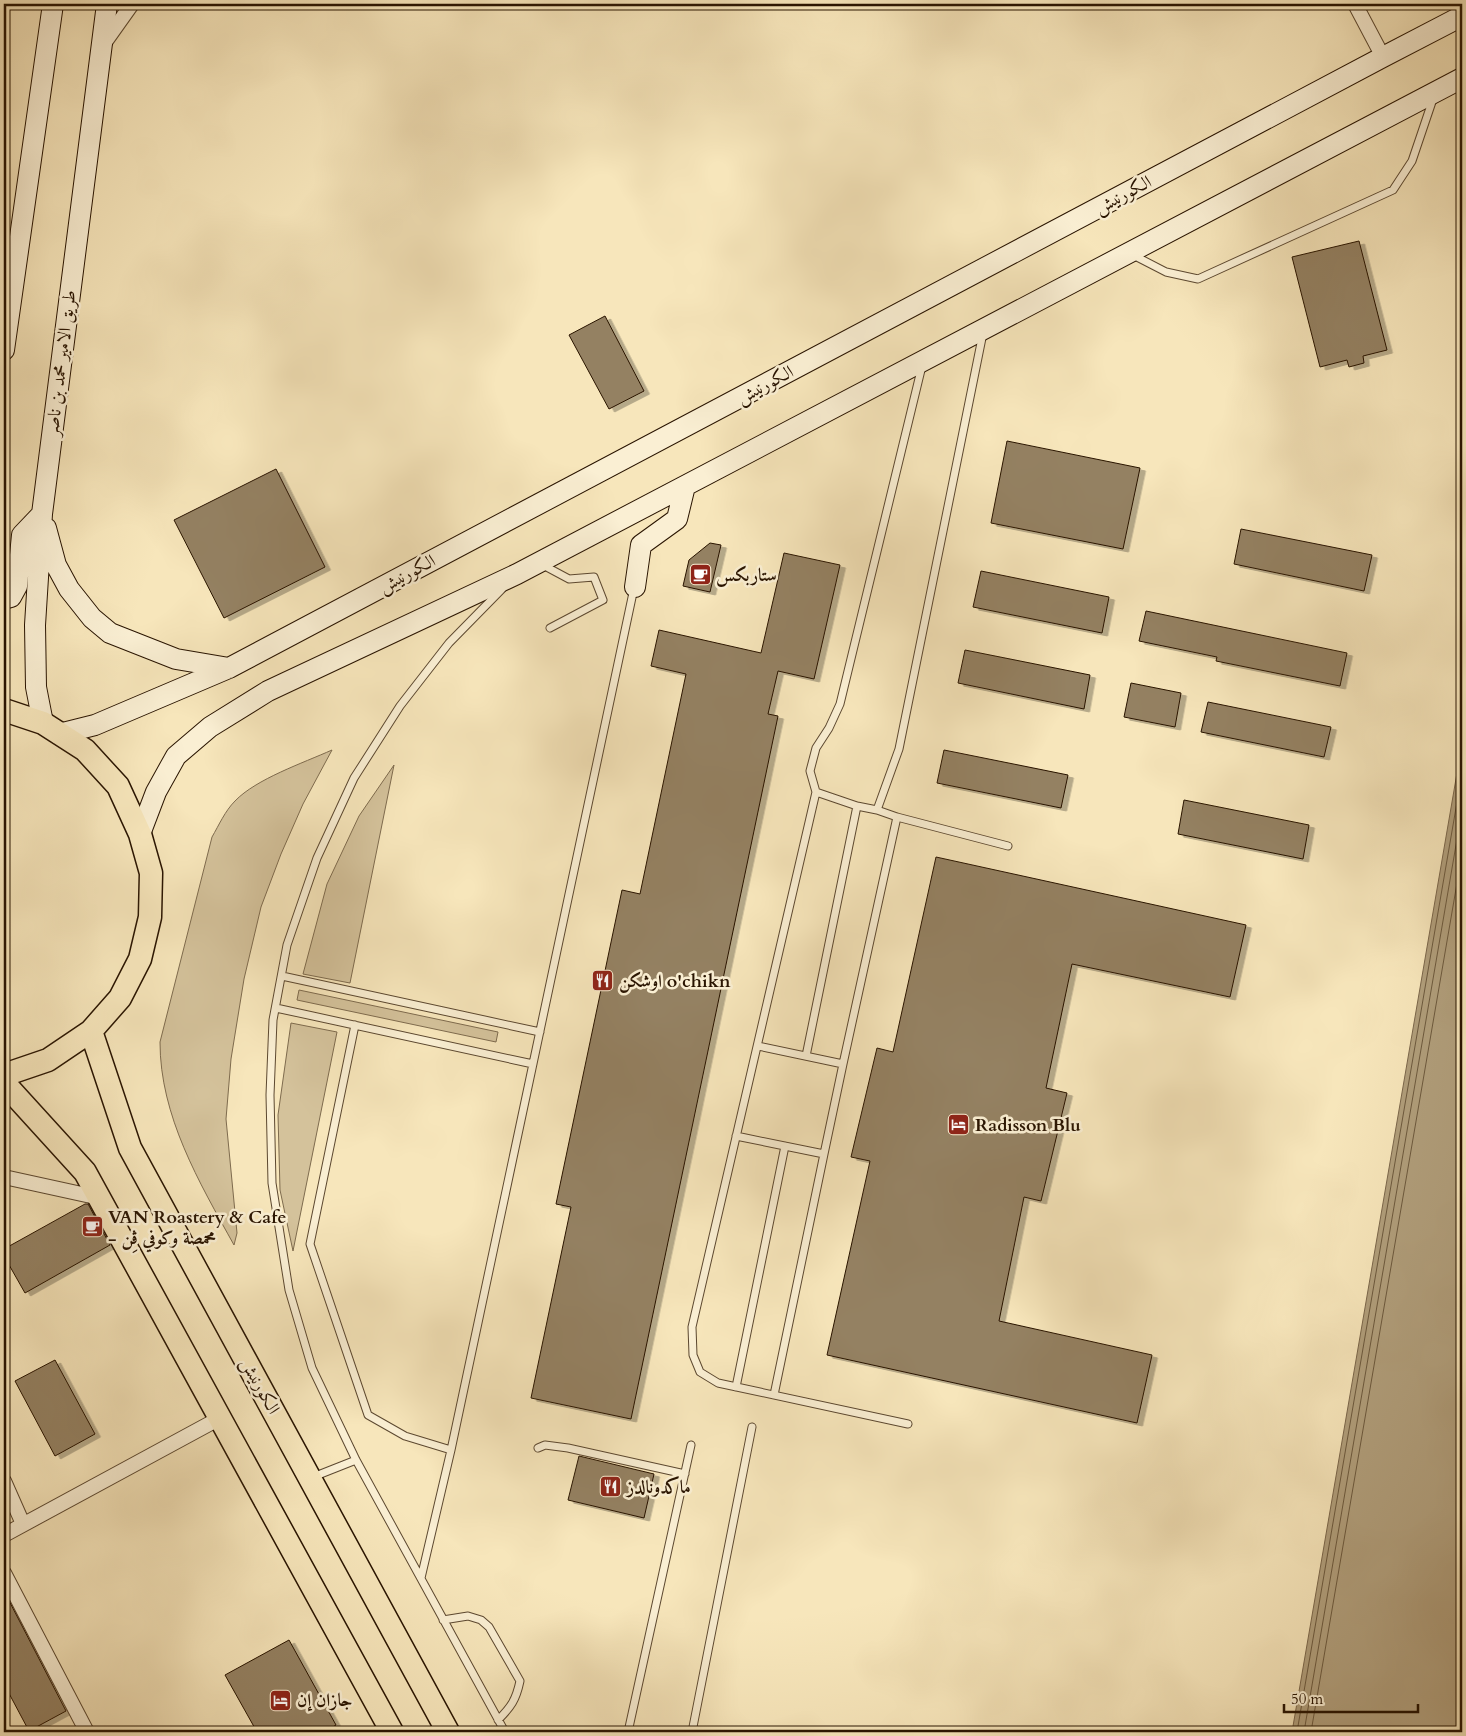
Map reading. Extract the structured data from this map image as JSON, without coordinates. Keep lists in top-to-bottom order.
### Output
{
  "streets": {
    "main road": ["الكورنيش", "طريق الامير محمد بن ناصر"]
  },
  "crossings": [
    ["الكورنيش", "طريق الامير محمد بن ناصر"]
  ],
  "places": {
    "cafe": ["ستاربكس", "VAN Roastery & Cafe - محمصة وكوفي ڤِن"],
    "restaurant": ["اوشكن o'chikn", "ماكدونالدز"],
    "hotel": ["Radisson Blu", "جازان إن"]
  },
  "scale_bar": "50 m"
}
